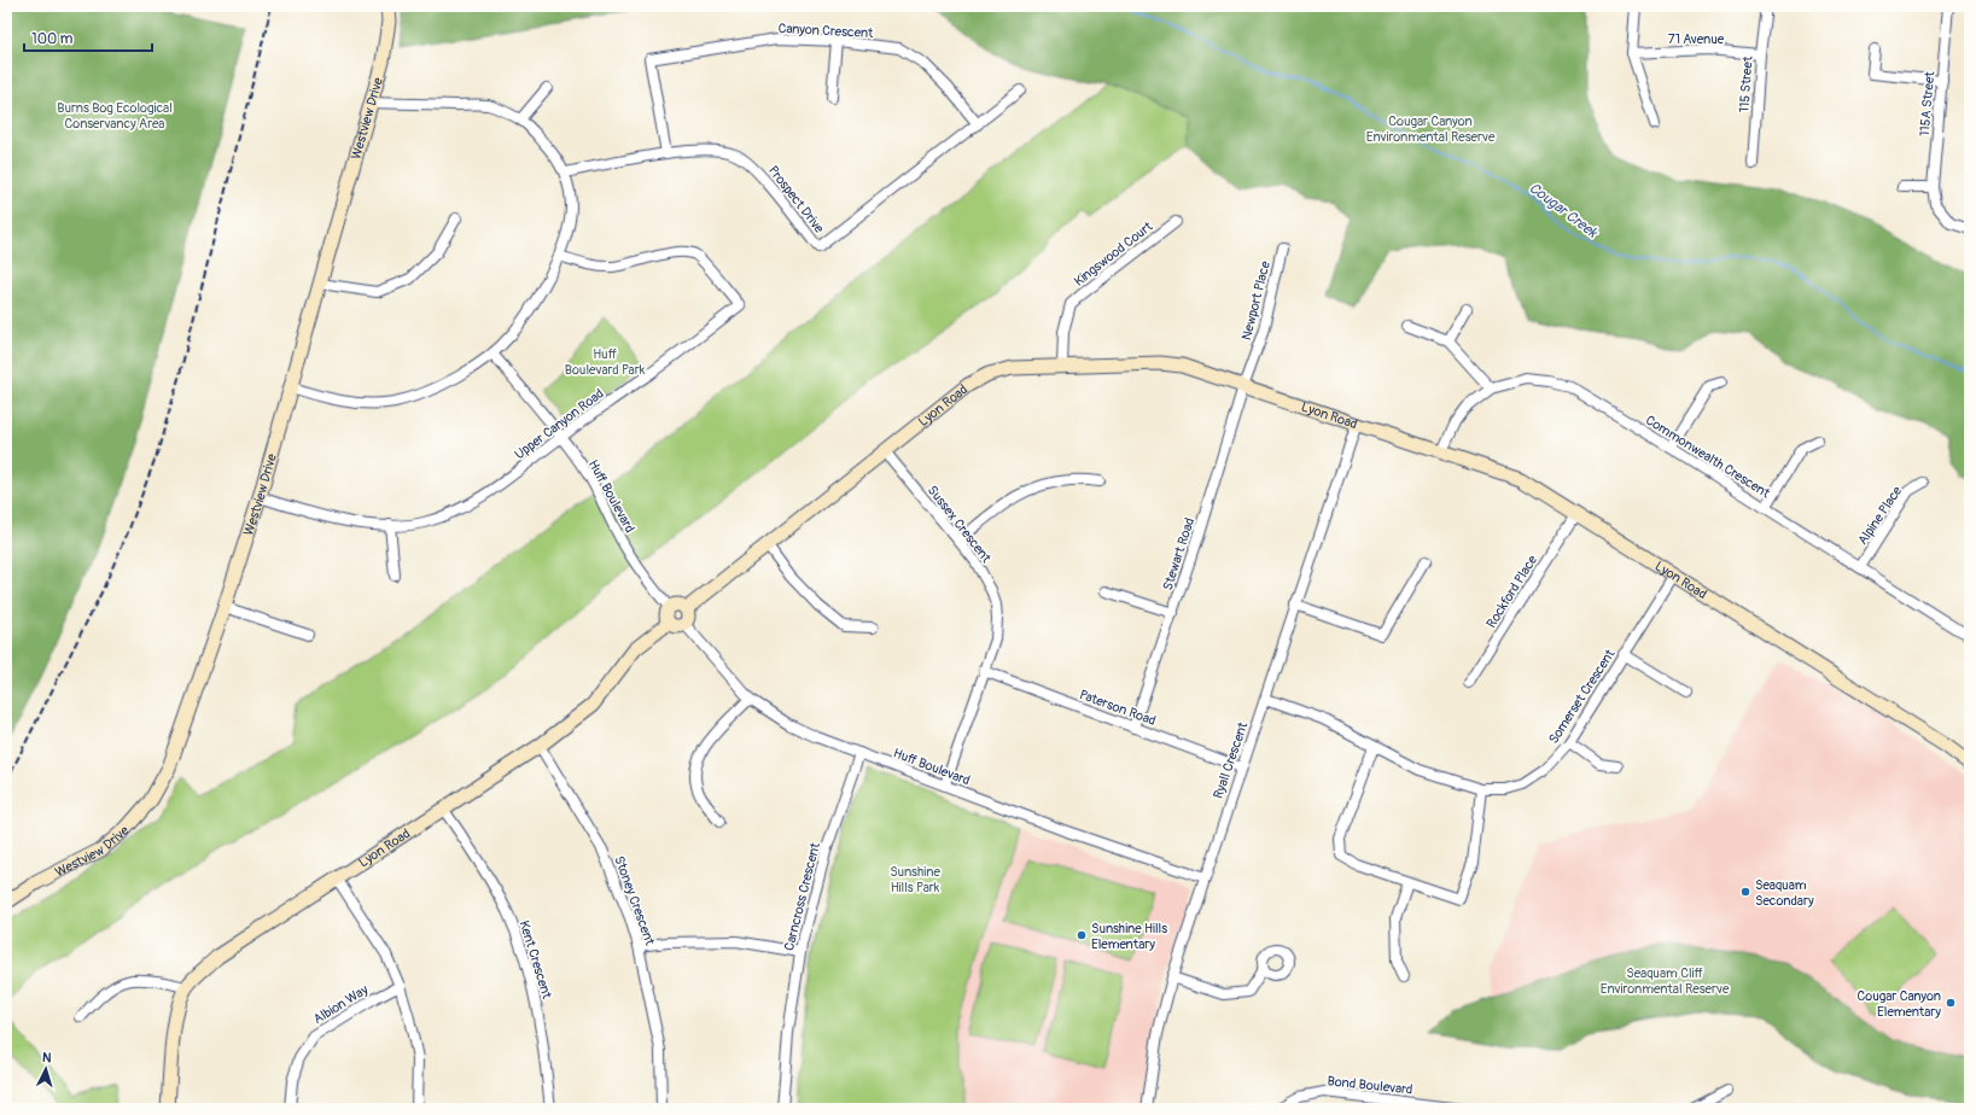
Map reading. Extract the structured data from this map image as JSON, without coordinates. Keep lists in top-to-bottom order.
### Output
{
  "streets": {
    "street": [
      "Canyon Crescent",
      "71 Avenue",
      "115 Street",
      "115A Street",
      "Westview Drive",
      "Prospect Drive",
      "Kingswood Court",
      "Newport Place",
      "Lyon Road",
      "Upper Canyon Road",
      "Commonwealth Crescent",
      "Huff Boulevard",
      "Alpine Place",
      "Sussex Crescent",
      "Stewart Road",
      "Rockford Place",
      "Somerset Crescent",
      "Paterson Road",
      "Ryall Crescent",
      "Carncross Crescent",
      "Stoney Crescent",
      "Kent Crescent",
      "Albion Way",
      "Bond Boulevard"
    ]
  },
  "crossings": [
    ["Canyon Crescent", "Prospect Drive"],
    ["71 Avenue", "115 Street"],
    ["Westview Drive", "Upper Canyon Road"],
    ["Kingswood Court", "Lyon Road"],
    ["Newport Place", "Lyon Road"],
    ["Newport Place", "Stewart Road"],
    ["Lyon Road", "Commonwealth Crescent"],
    ["Lyon Road", "Huff Boulevard"],
    ["Lyon Road", "Sussex Crescent"],
    ["Lyon Road", "Stewart Road"],
    ["Lyon Road", "Rockford Place"],
    ["Lyon Road", "Somerset Crescent"],
    ["Lyon Road", "Ryall Crescent"],
    ["Lyon Road", "Stoney Crescent"],
    ["Lyon Road", "Kent Crescent"],
    ["Upper Canyon Road", "Huff Boulevard"],
    ["Commonwealth Crescent", "Alpine Place"],
    ["Huff Boulevard", "Sussex Crescent"],
    ["Huff Boulevard", "Ryall Crescent"],
    ["Huff Boulevard", "Carncross Crescent"],
    ["Sussex Crescent", "Paterson Road"],
    ["Stewart Road", "Paterson Road"],
    ["Somerset Crescent", "Ryall Crescent"],
    ["Paterson Road", "Ryall Crescent"]
  ],
  "water": ["Cougar Creek"],
  "parks": [
    "Burns Bog Ecological Conservancy Area",
    "Cougar Canyon Environmental Reserve",
    "Huff Boulevard Park",
    "Sunshine Hills Park",
    "Seaquam Cliff Environmental Reserve"
  ],
  "places": ["Seaquam Secondary", "Sunshine Hills Elementary", "Cougar Canyon Elementary"],
  "scale_bar": "100 m",
  "north": "top"
}
